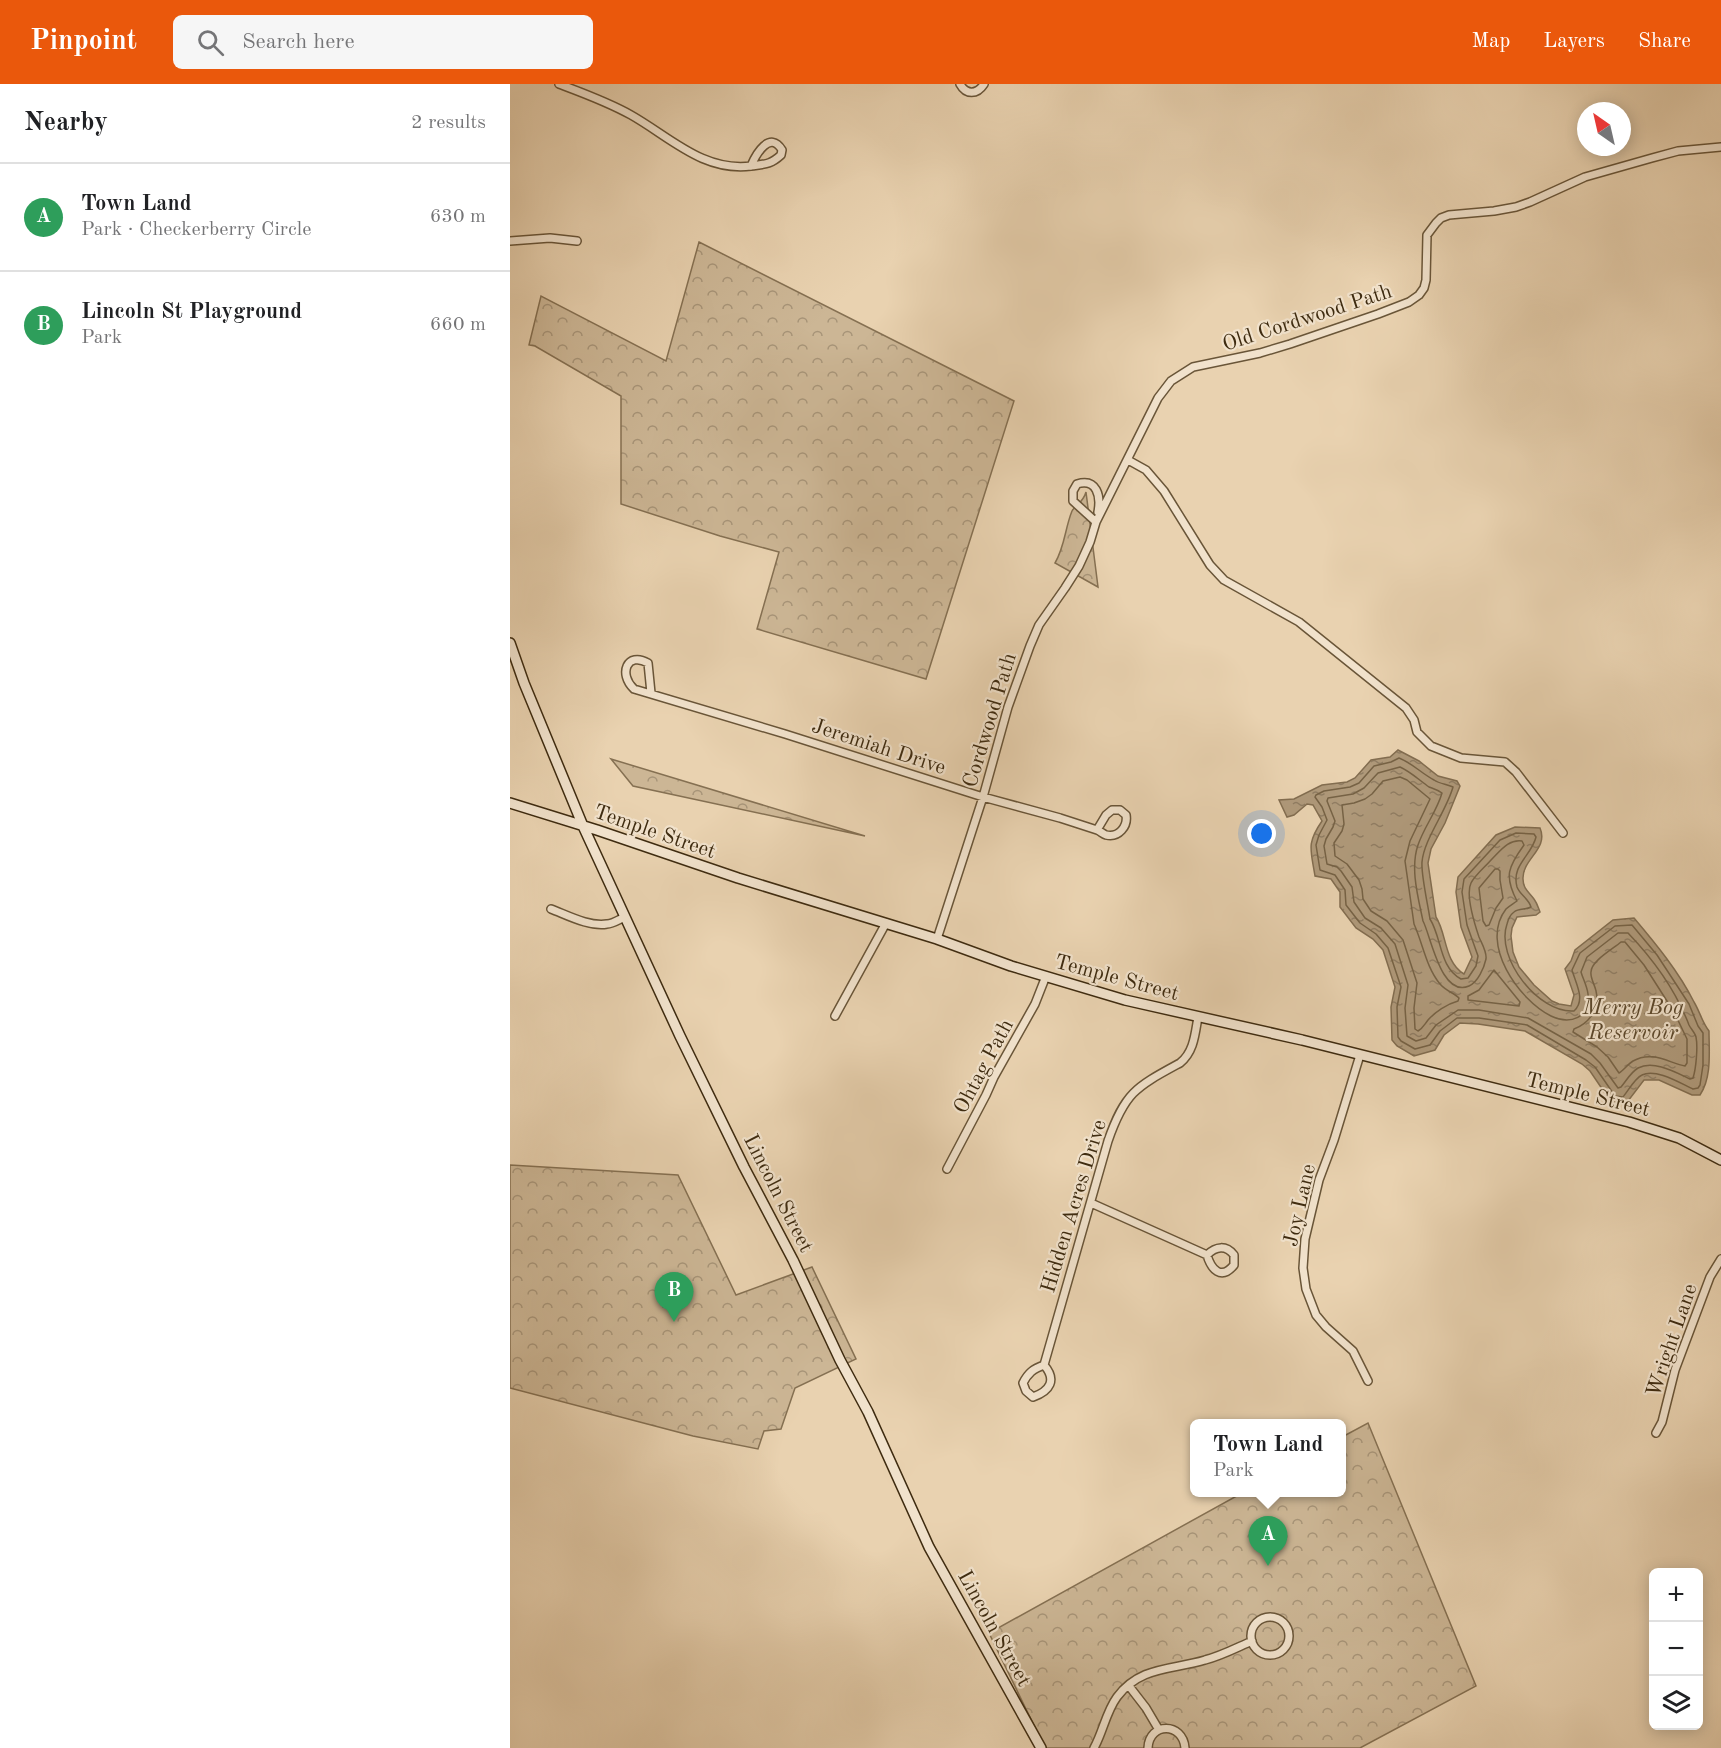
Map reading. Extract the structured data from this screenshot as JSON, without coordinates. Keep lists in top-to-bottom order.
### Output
{
  "streets": {
    "main road": ["Temple Street", "Lincoln Street"],
    "street": [
      "Old Cordwood Path",
      "Cordwood Path",
      "Jeremiah Drive",
      "Ohtag Path",
      "Joy Lane",
      "Hidden Acres Drive",
      "Wright Lane"
    ]
  },
  "crossings": [
    ["Old Cordwood Path", "Cordwood Path"],
    ["Cordwood Path", "Jeremiah Drive"],
    ["Cordwood Path", "Temple Street"],
    ["Temple Street", "Ohtag Path"],
    ["Temple Street", "Lincoln Street"],
    ["Temple Street", "Joy Lane"],
    ["Temple Street", "Hidden Acres Drive"]
  ],
  "water": ["Merry Bog Reservoir"],
  "north": "top left",
  "page": {
    "header": "Pinpoint",
    "search": "Search here",
    "nav": ["Map", "Layers", "Share"],
    "heading": ["Nearby", "2 results"],
    "list": [
      {
        "mark": "A",
        "name": "Town Land",
        "note": "Park · Checkerberry Circle",
        "value": "630 m"
      },
      {
        "mark": "B",
        "name": "Lincoln St Playground",
        "note": "Park",
        "value": "660 m"
      }
    ],
    "pins": ["B", "A"],
    "popup": ["Town Land", "Park"],
    "map_buttons": ["+", "−"]
  }
}
